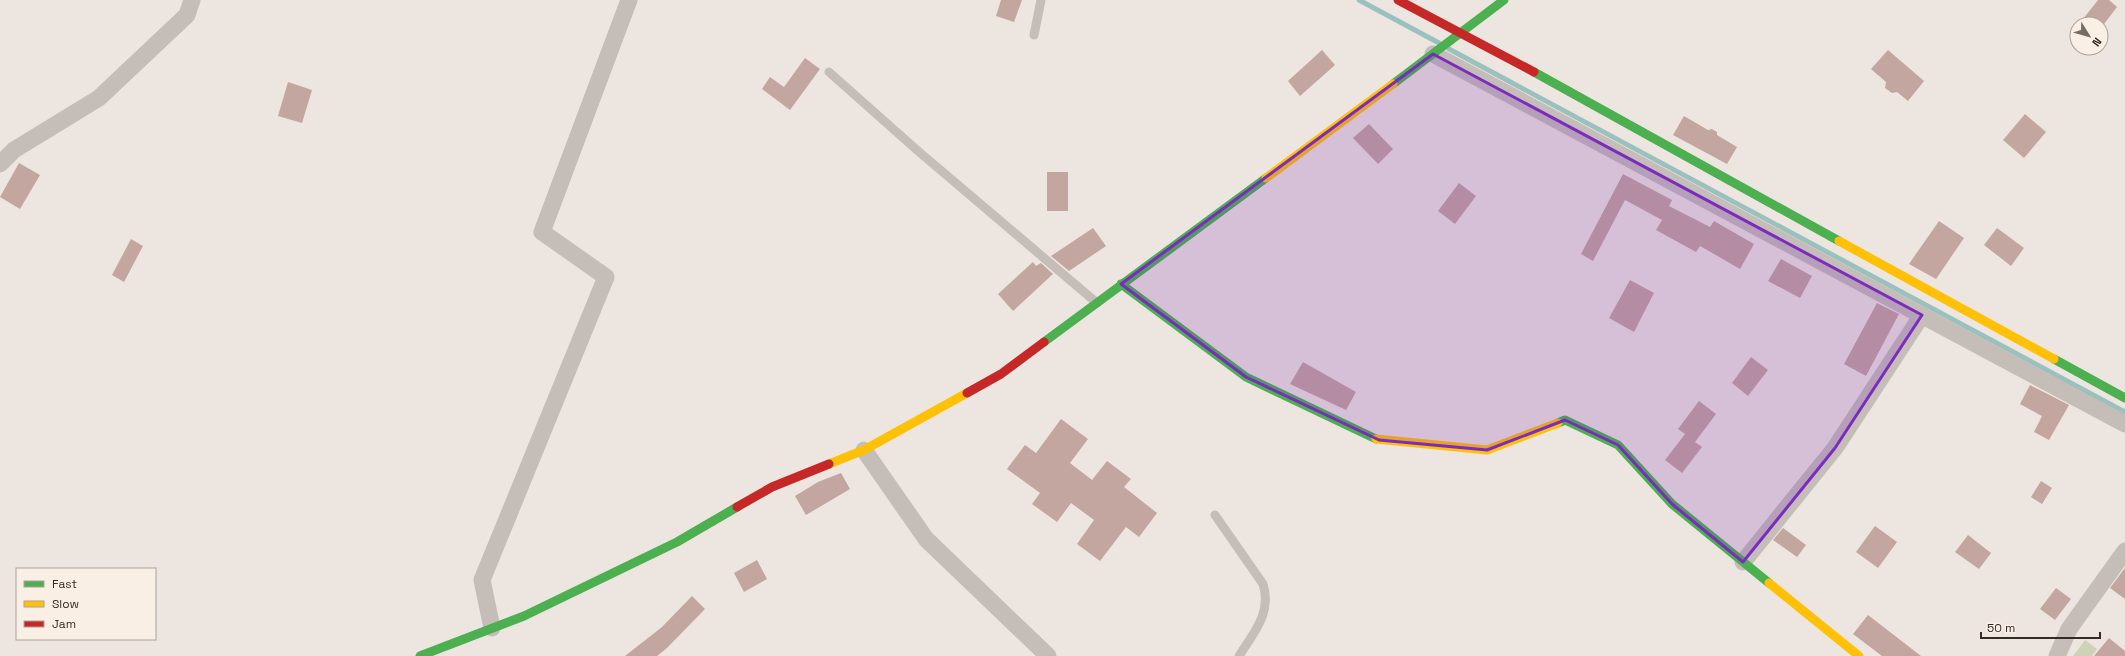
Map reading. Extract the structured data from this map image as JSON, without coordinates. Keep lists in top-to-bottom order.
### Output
{
  "legend": ["Fast", "Slow", "Jam"],
  "scale_bar": "50 m",
  "north": "bottom right"
}
